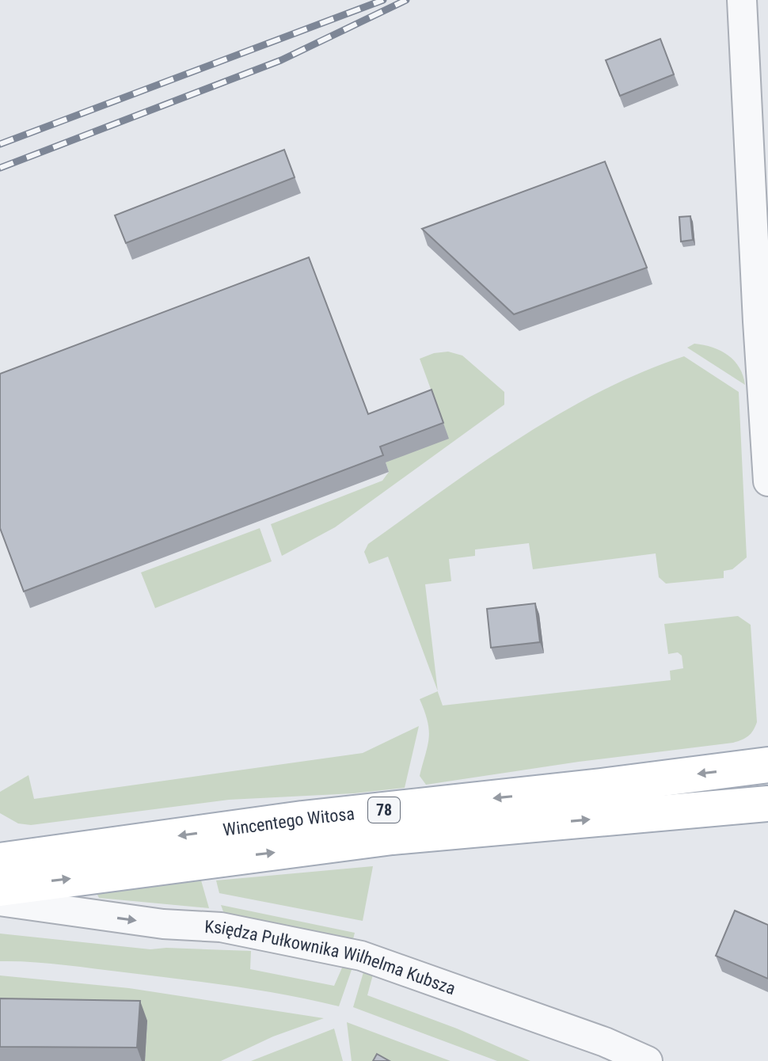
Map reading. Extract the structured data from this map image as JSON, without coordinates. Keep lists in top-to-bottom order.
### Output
{
  "streets": {
    "main road": ["78", "Wincentego Witosa"],
    "street": ["Księdza Pułkownika Wilhelma Kubsza"]
  },
  "one_way": ["Księdza Pułkownika Wilhelma Kubsza"]
}
